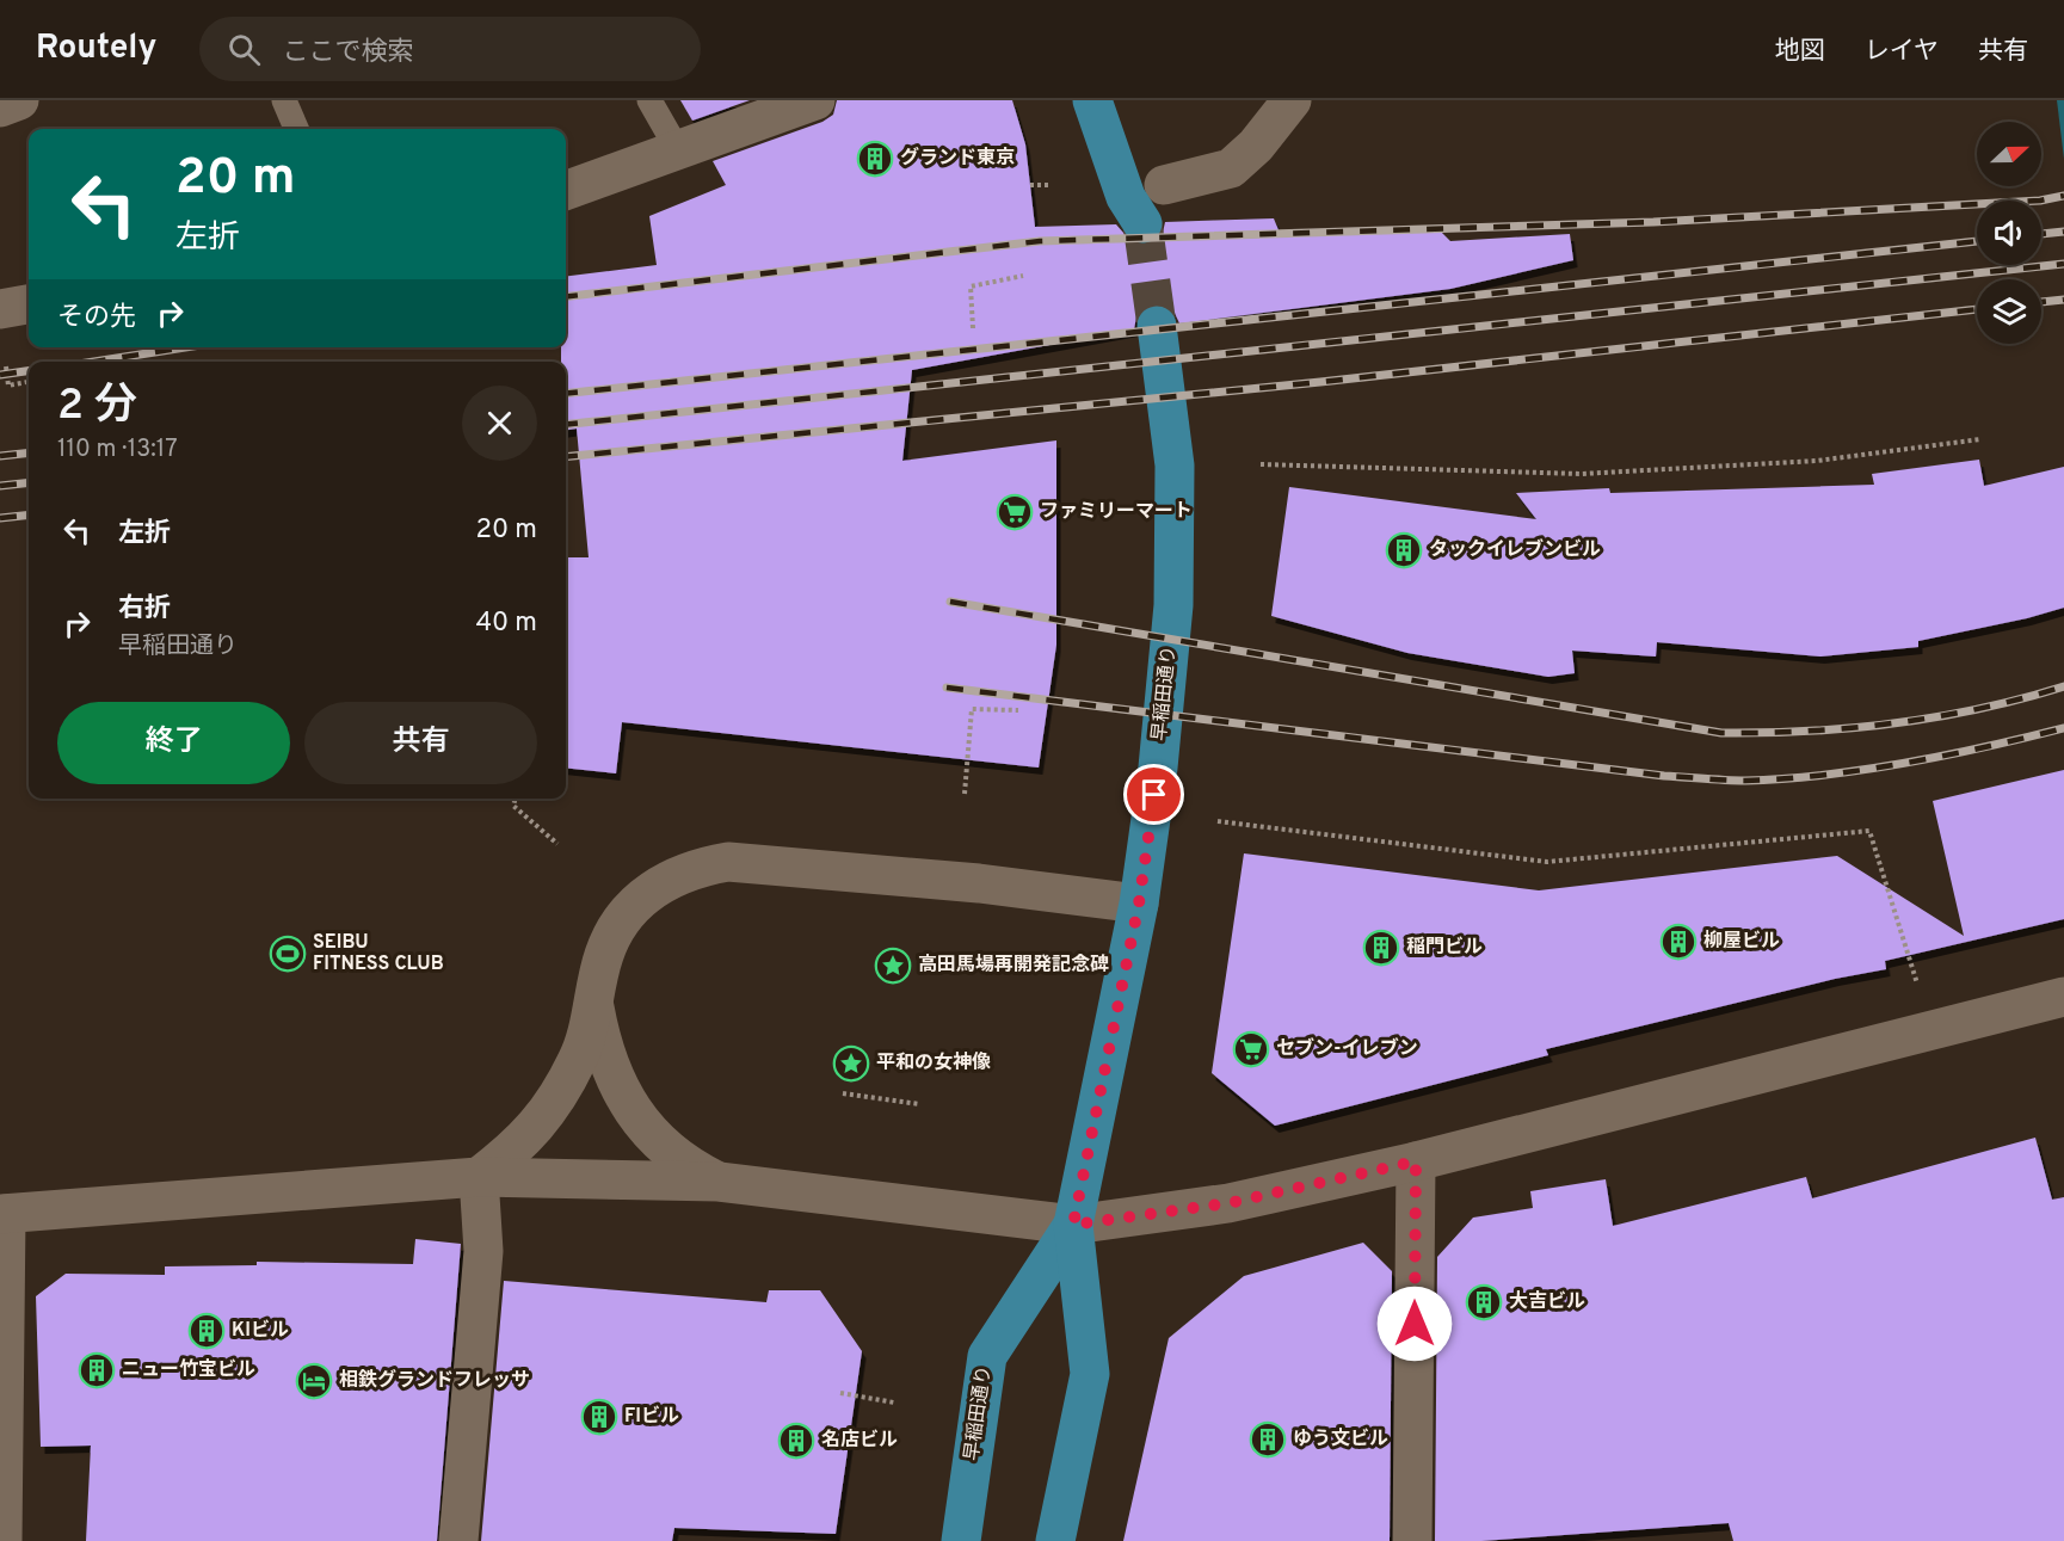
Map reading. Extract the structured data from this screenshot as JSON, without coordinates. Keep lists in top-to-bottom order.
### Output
{
  "streets": {
    "main road": ["早稲田通り"]
  },
  "places": {
    "building": [
      "グランド東京",
      "タックイレブンビル",
      "柳屋ビル",
      "稲門ビル",
      "大吉ビル",
      "KIビル",
      "ニュー竹宝ビル",
      "FIビル",
      "ゆう文ビル",
      "名店ビル"
    ],
    "supermarket": ["ファミリーマート", "セブン-イレブン"],
    "sports": ["SEIBU FITNESS CLUB"],
    "place": ["高田馬場再開発記念碑", "平和の女神像"],
    "hotel": ["相鉄グランドフレッサ"]
  },
  "north": "right",
  "page": {
    "header": "Routely",
    "search": "ここで検索",
    "nav": ["地図", "レイヤ", "共有"],
    "turn": ["20 m", "左折"],
    "then": "その先",
    "heading": ["2 分", "110 m · 13:17"],
    "list": [
      {
        "name": "左折",
        "value": "20 m"
      },
      {
        "name": "右折",
        "note": "早稲田通り",
        "value": "40 m"
      }
    ],
    "buttons": ["終了", "共有"]
  }
}
